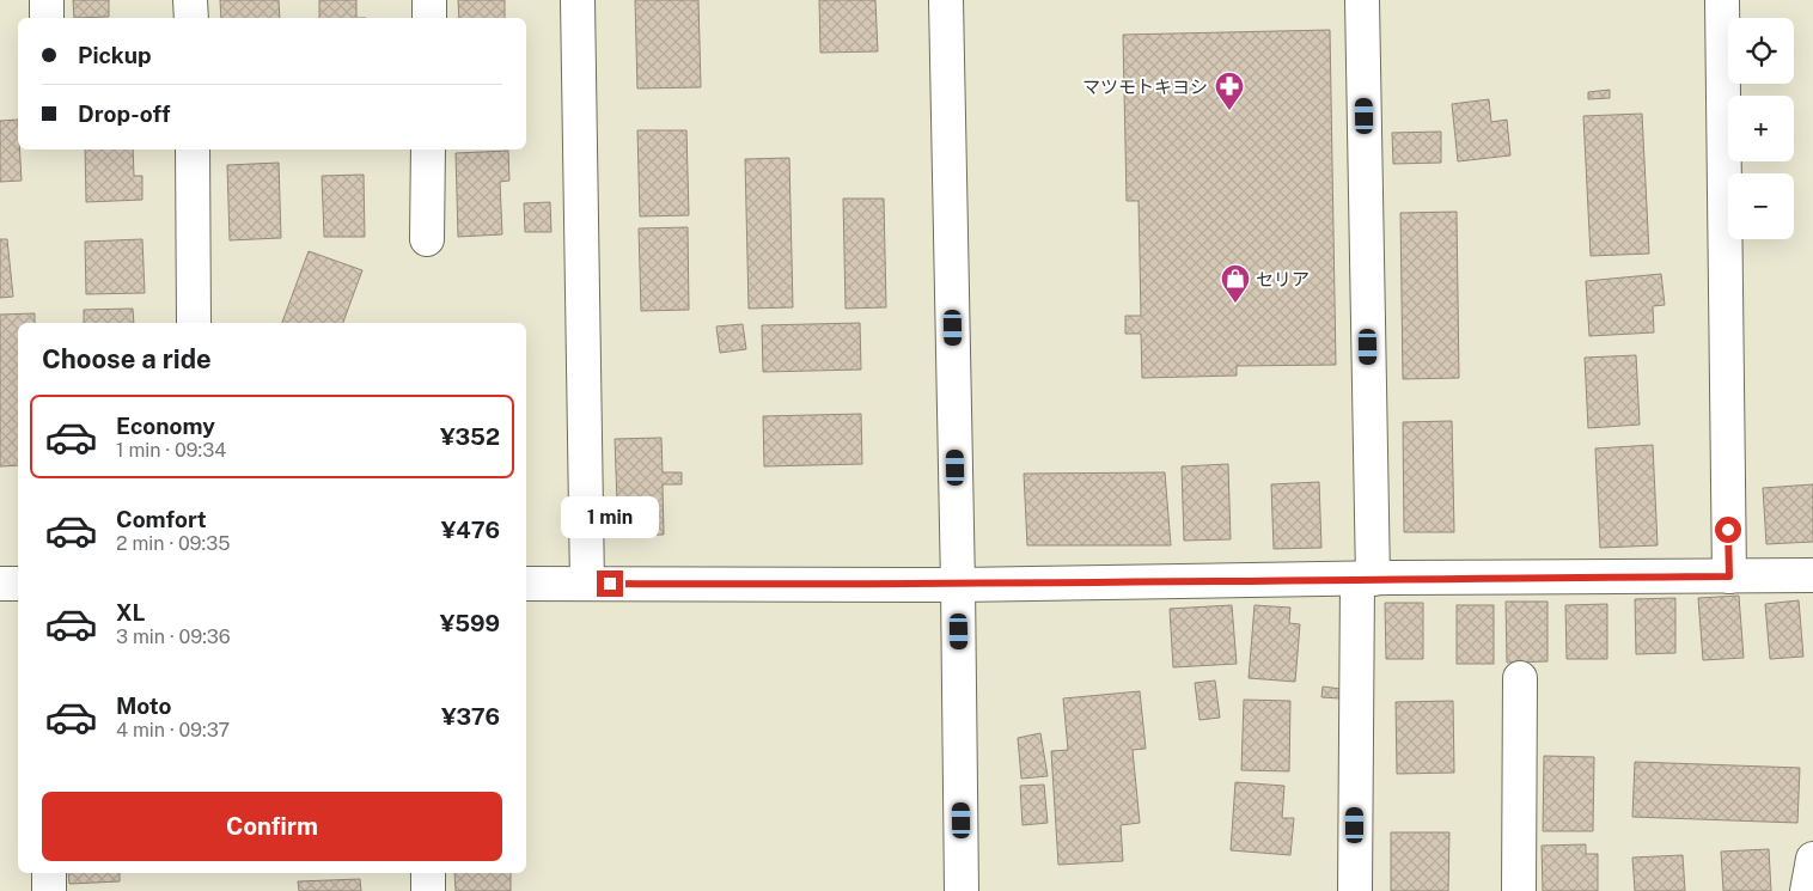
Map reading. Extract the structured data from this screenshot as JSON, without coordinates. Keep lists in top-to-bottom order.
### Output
{
  "places": {
    "pharmacy": ["マツモトキヨシ"],
    "shop": ["セリア"]
  },
  "page": {
    "map_buttons": ["+", "−"],
    "banner": ["Pickup", "Drop-off"],
    "heading": "Choose a ride",
    "list": [
      {
        "name": "Economy",
        "note": "1 min · 09:34",
        "value": "¥352"
      },
      {
        "name": "Comfort",
        "note": "2 min · 09:35",
        "value": "¥476"
      },
      {
        "name": "XL",
        "note": "3 min · 09:36",
        "value": "¥599"
      },
      {
        "name": "Moto",
        "note": "4 min · 09:37",
        "value": "¥376"
      }
    ],
    "bubble": "1 min",
    "buttons": "Confirm"
  }
}
